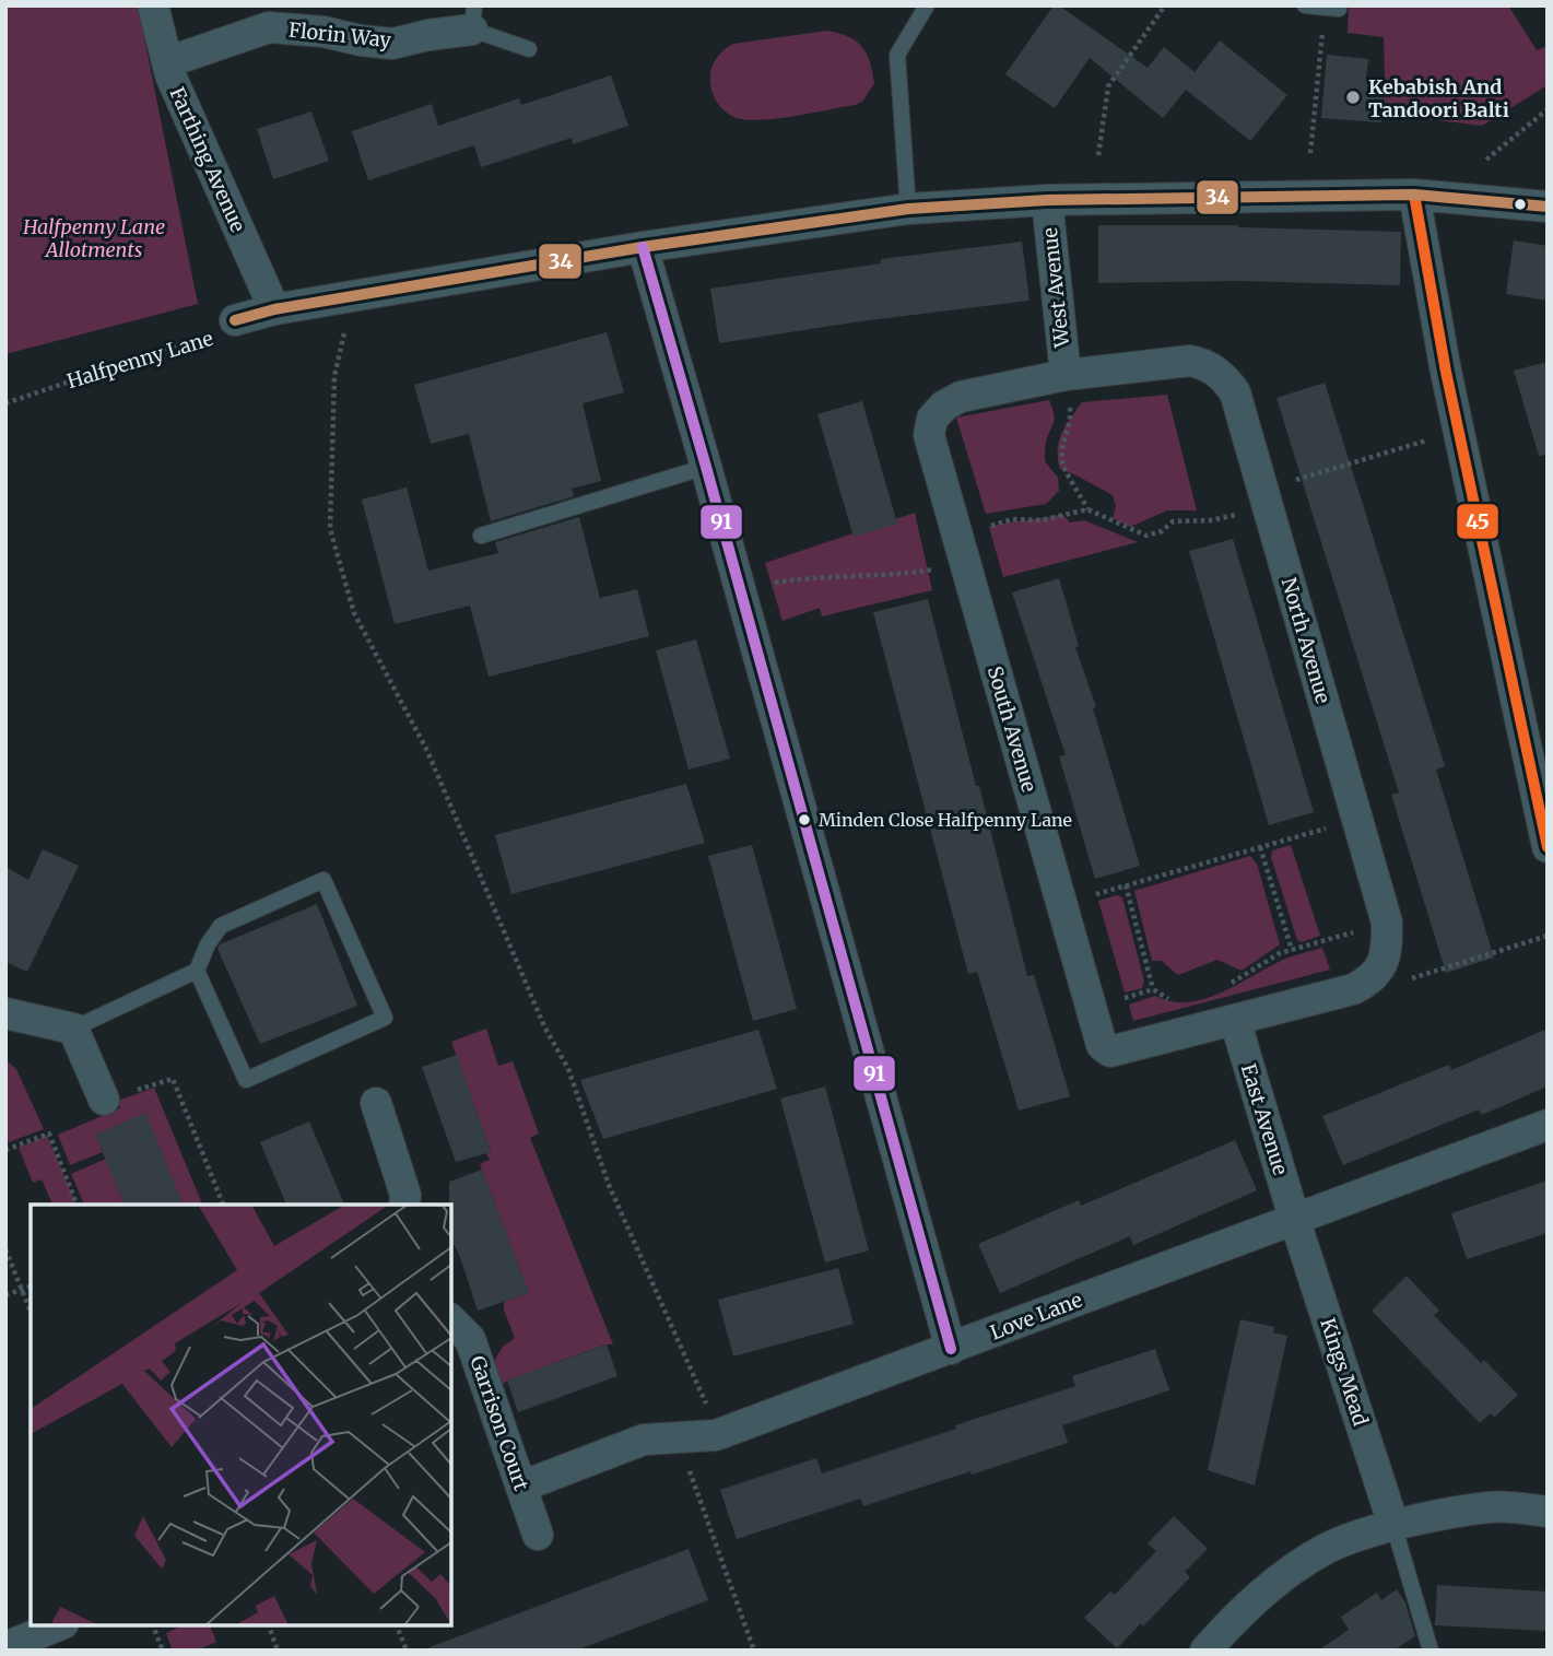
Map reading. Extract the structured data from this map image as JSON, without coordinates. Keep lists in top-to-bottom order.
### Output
{
  "streets": {
    "street": [
      "Florin Way",
      "Farthing Avenue",
      "West Avenue",
      "Halfpenny Lane",
      "North Avenue",
      "South Avenue",
      "East Avenue",
      "Love Lane",
      "Kings Mead",
      "Garrison Court"
    ]
  },
  "crossings": [
    ["Florin Way", "Farthing Avenue"],
    ["Farthing Avenue", "Halfpenny Lane"],
    ["West Avenue", "Halfpenny Lane"],
    ["West Avenue", "North Avenue"],
    ["West Avenue", "South Avenue"],
    ["South Avenue", "East Avenue"],
    ["East Avenue", "Love Lane"],
    ["East Avenue", "Kings Mead"],
    ["Love Lane", "Kings Mead"],
    ["Love Lane", "Garrison Court"]
  ],
  "parks": ["Halfpenny Lane Allotments"],
  "places": ["Kebabish And Tandoori Balti", "Minden Close Halfpenny Lane"],
  "lines": ["transit line 45", "transit line 34", "transit line 91"]
}
